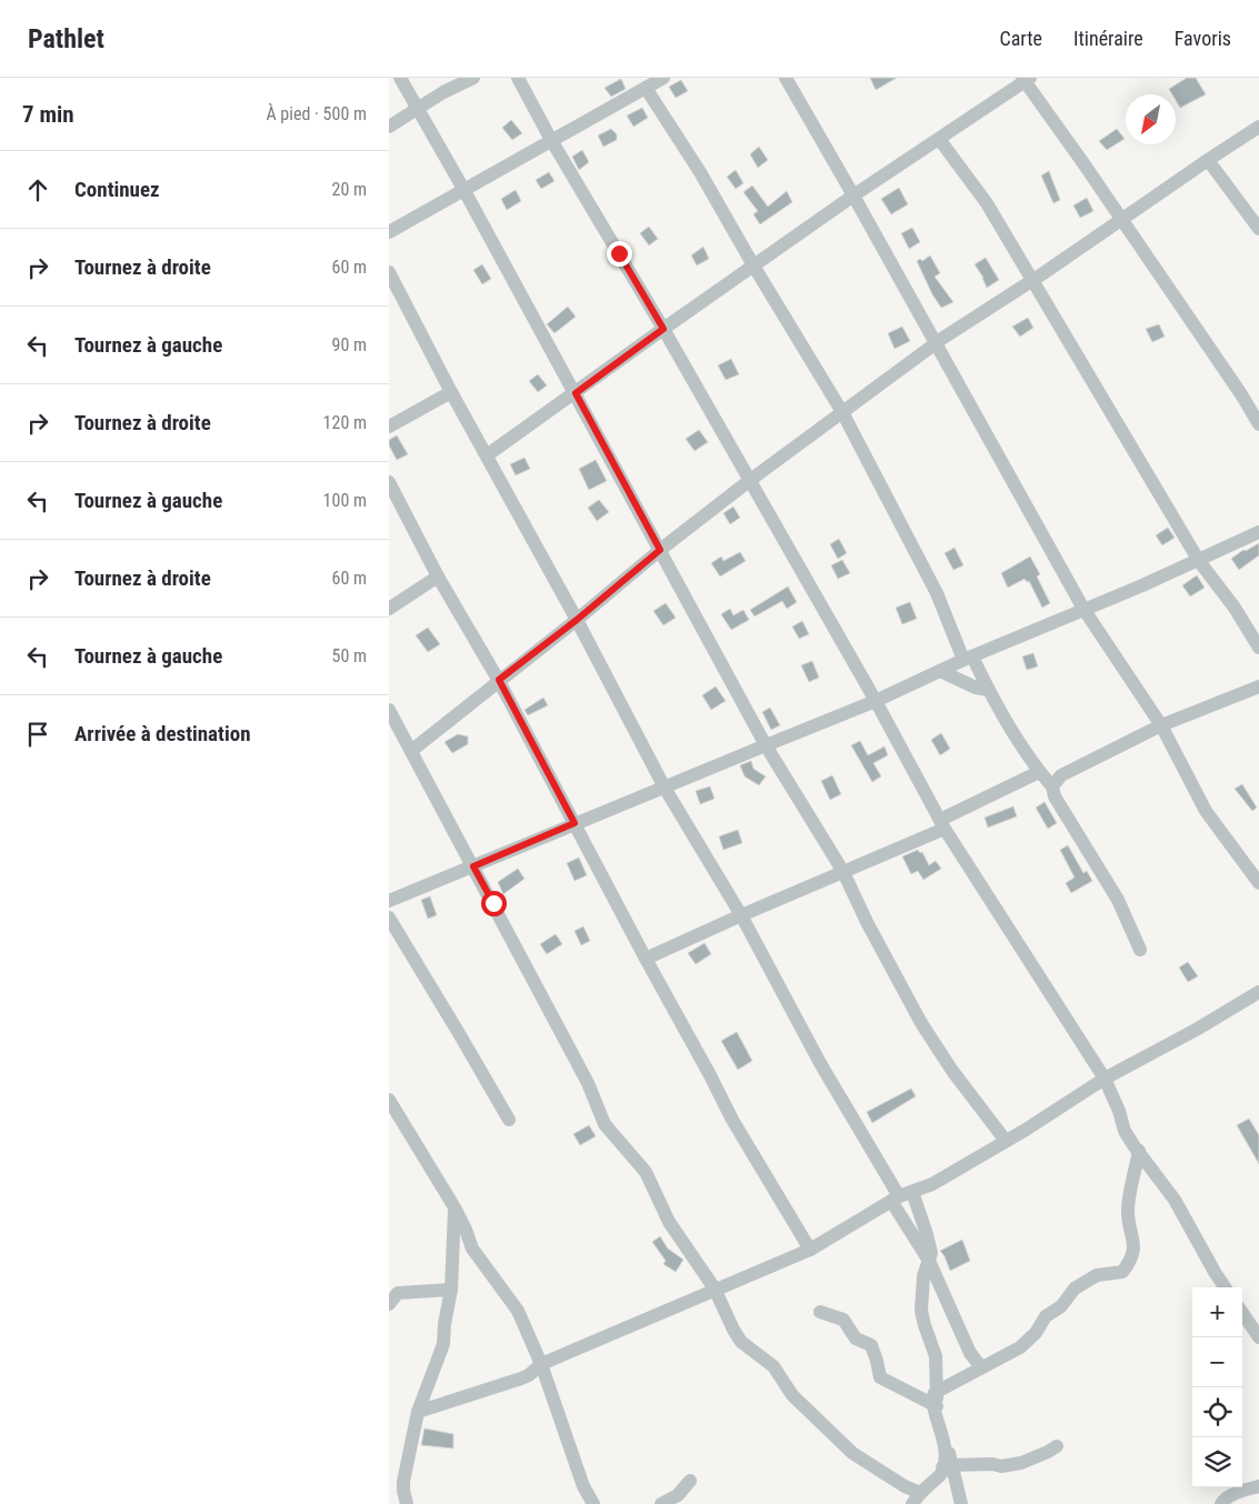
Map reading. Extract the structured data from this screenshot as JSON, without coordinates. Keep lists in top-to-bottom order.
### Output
{
  "north": "bottom left",
  "page": {
    "header": "Pathlet",
    "nav": ["Carte", "Itinéraire", "Favoris"],
    "heading": ["7 min", "À pied · 500 m"],
    "list": [
      ["Continuez", "20 m"],
      ["Tournez à droite", "60 m"],
      ["Tournez à gauche", "90 m"],
      ["Tournez à droite", "120 m"],
      ["Tournez à gauche", "100 m"],
      ["Tournez à droite", "60 m"],
      ["Tournez à gauche", "50 m"],
      "Arrivée à destination"
    ],
    "map_buttons": ["+", "−"]
  }
}
